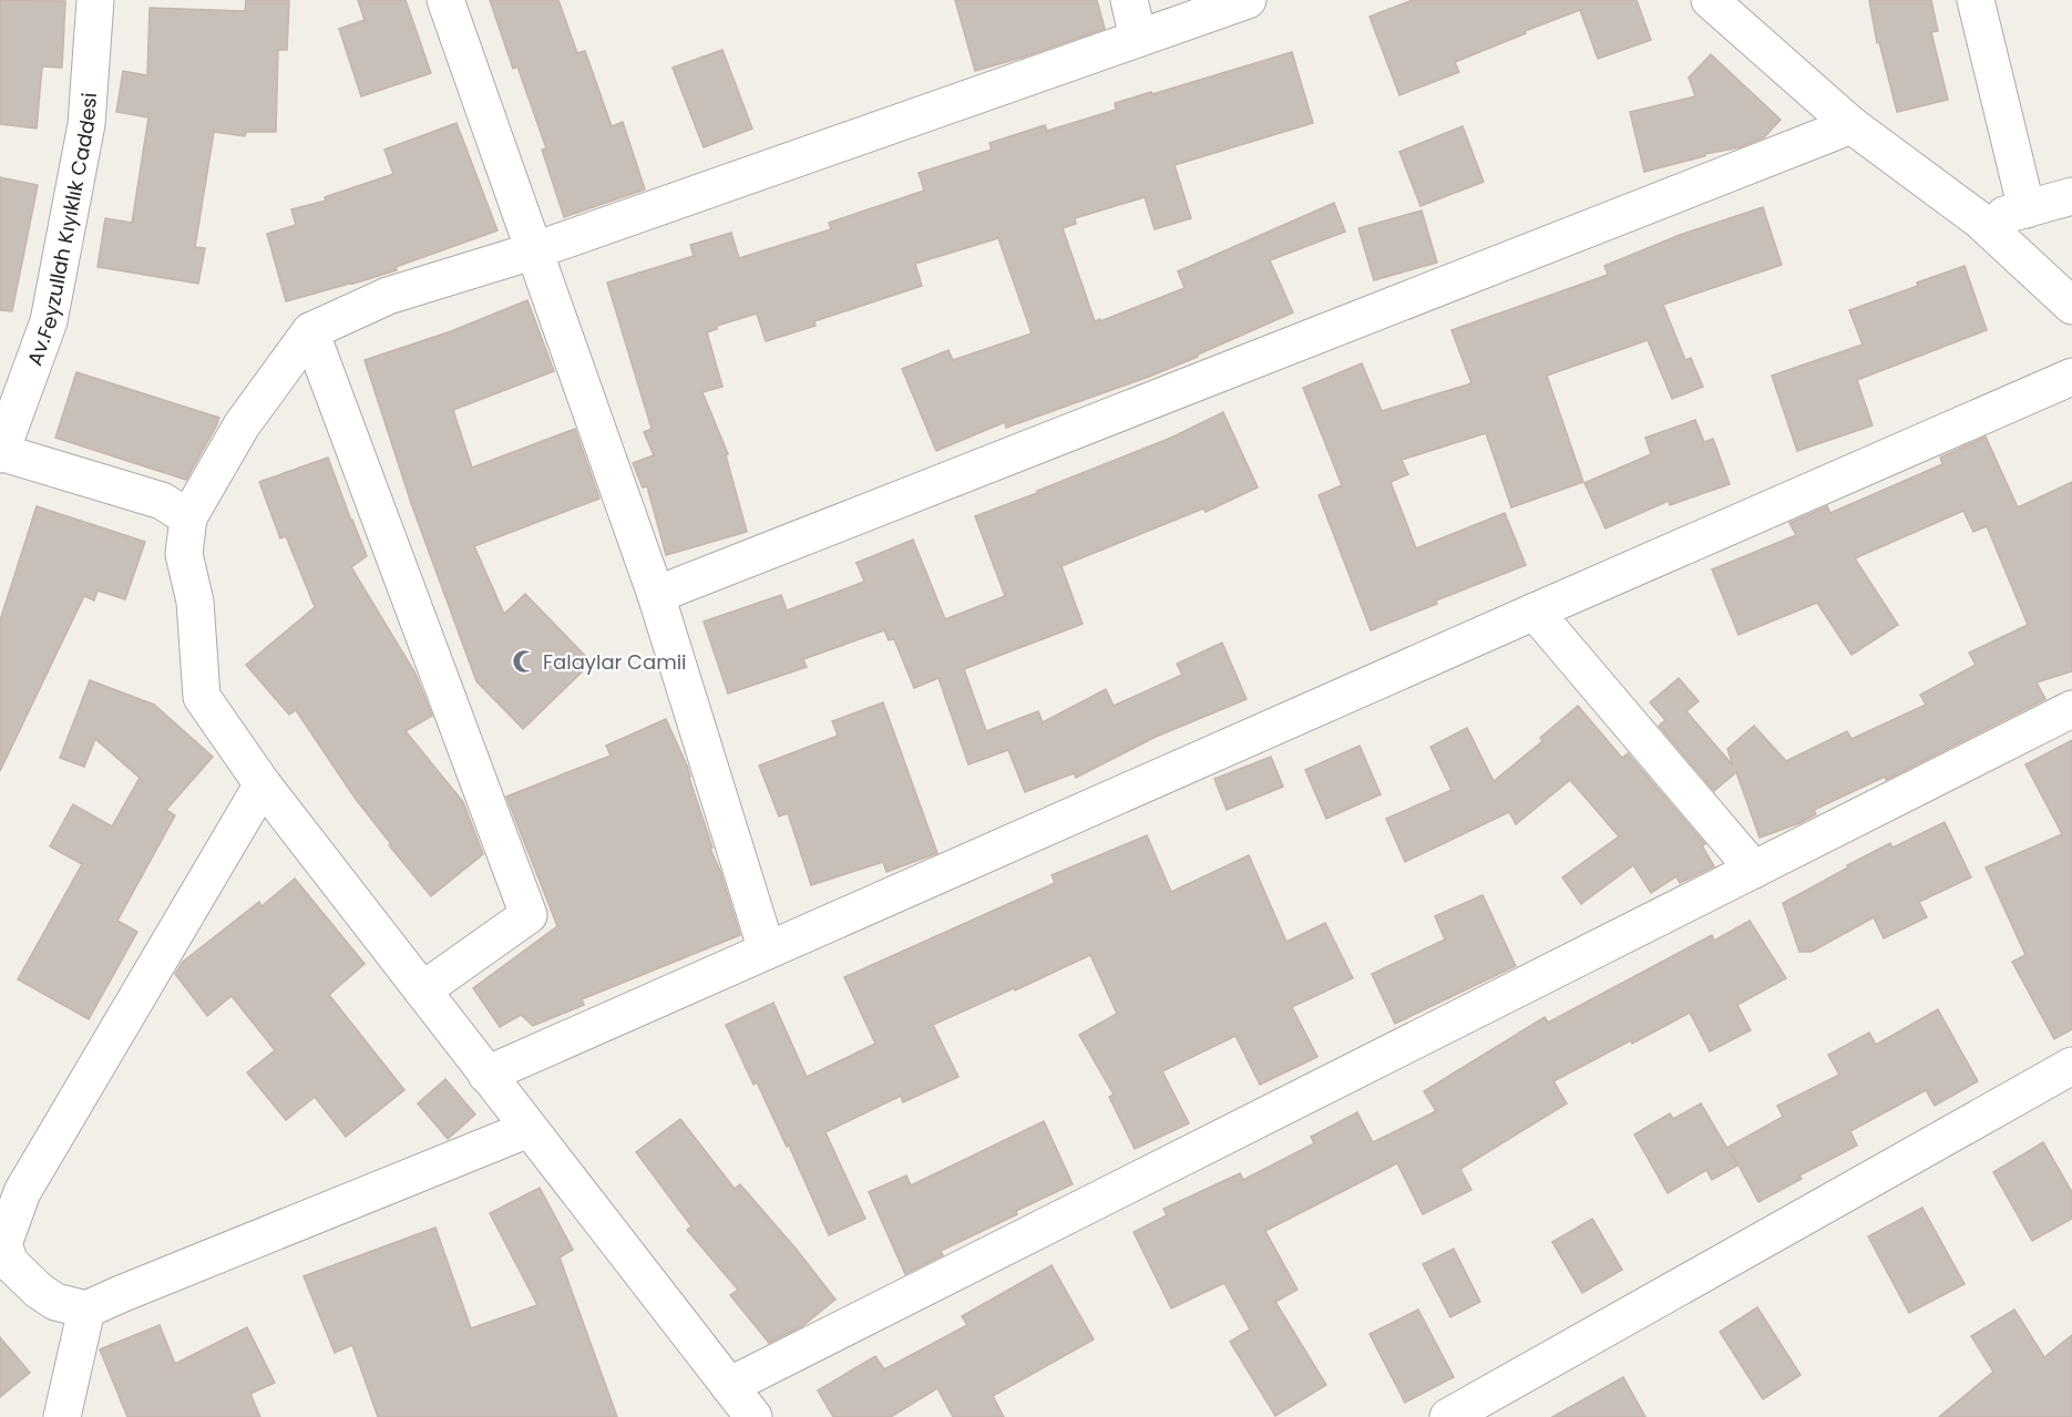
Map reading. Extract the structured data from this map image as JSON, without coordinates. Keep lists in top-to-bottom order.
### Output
{
  "streets": {
    "street": ["Av.Feyzullah Kıyıklık Caddesi"]
  },
  "places": {
    "mosque": ["Falaylar Camii"]
  }
}
